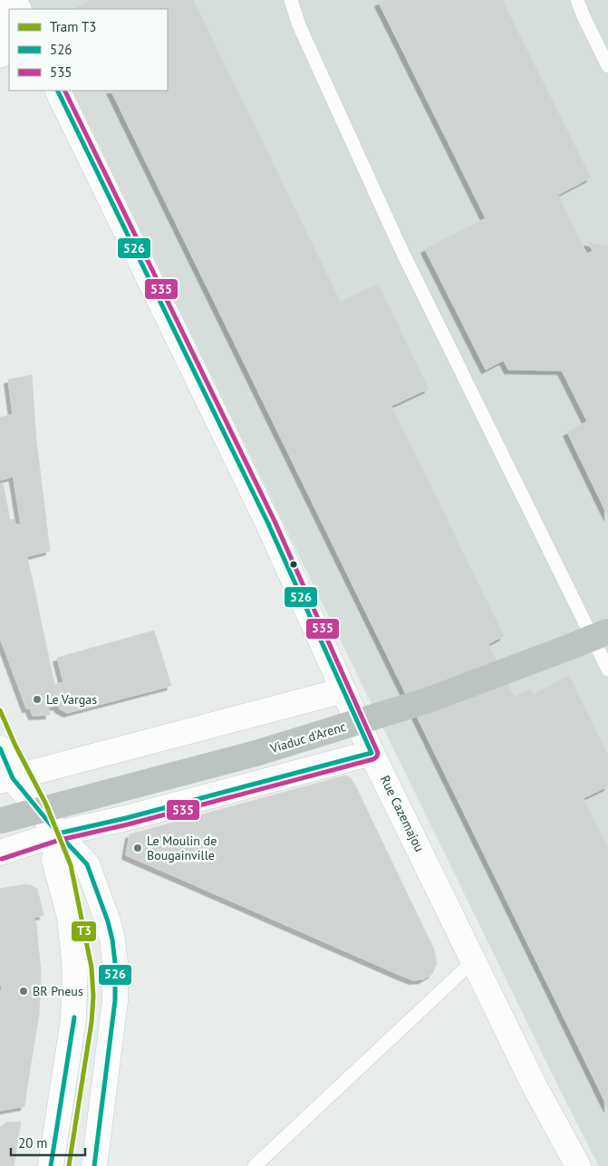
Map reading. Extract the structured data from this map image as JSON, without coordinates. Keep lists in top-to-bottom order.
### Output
{
  "streets": {
    "highway": ["Viaduc d'Arenc"],
    "street": ["Rue Cazemajou"]
  },
  "places": ["Le Vargas", "Le Moulin de Bougainville", "BR Pneus"],
  "lines": ["transit line 526", "transit line 535", "tram line T3"],
  "legend": ["Tram T3", "526", "535"],
  "scale_bar": "20 m"
}
